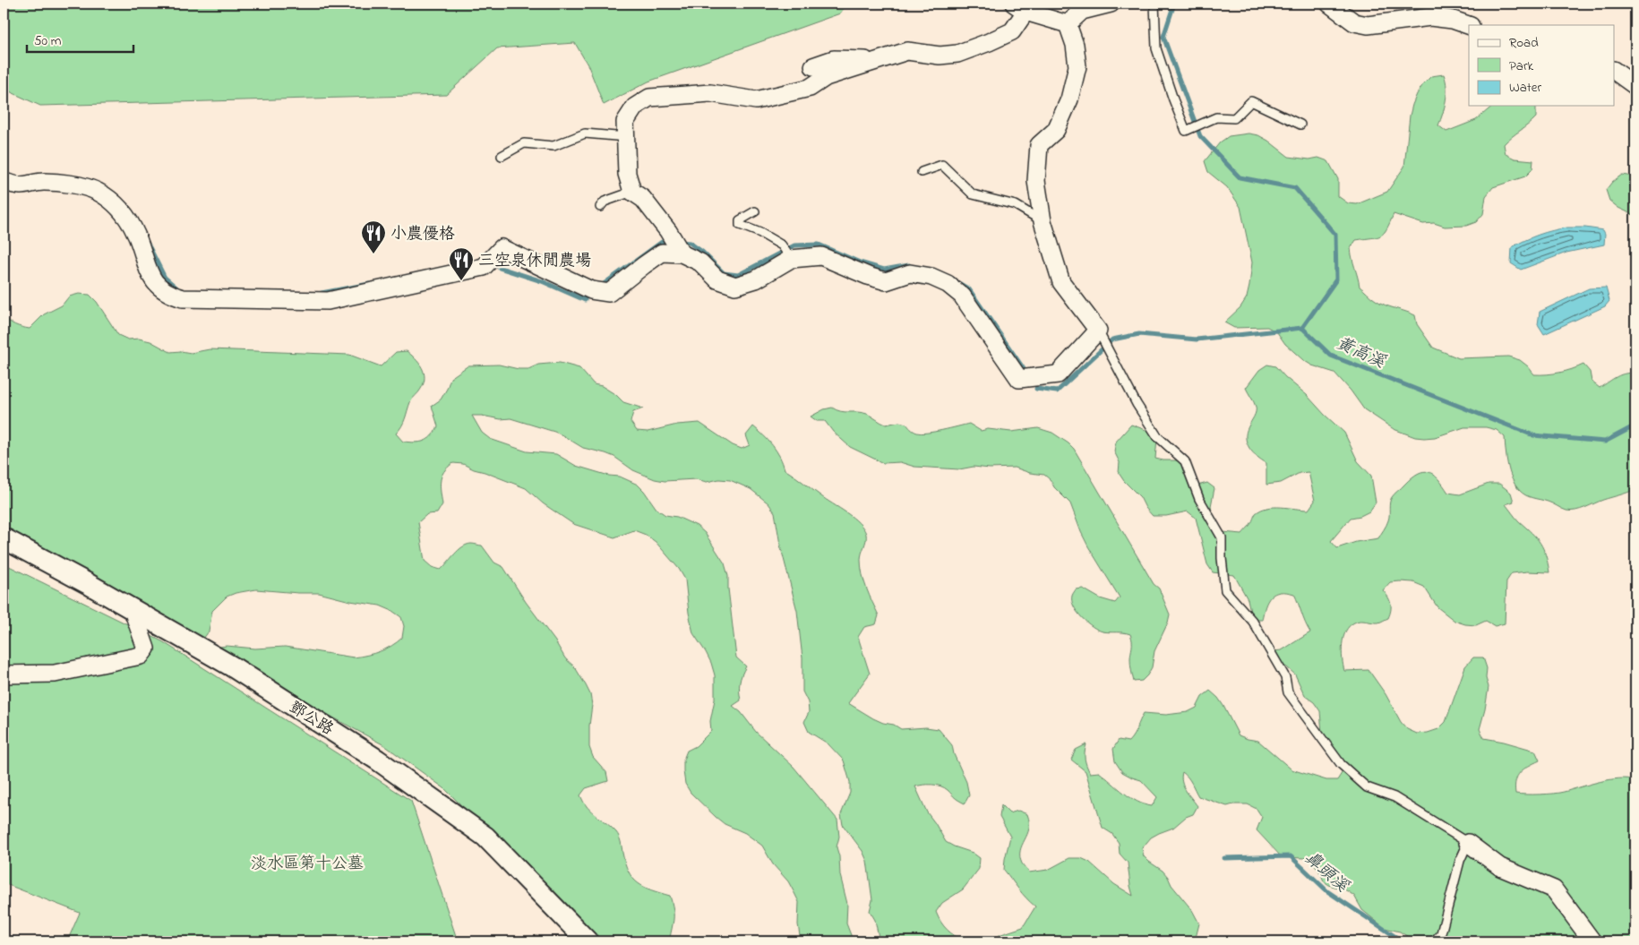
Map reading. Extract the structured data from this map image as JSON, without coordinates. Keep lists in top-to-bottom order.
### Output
{
  "streets": {
    "street": ["鄧公路"]
  },
  "water": ["黃高溪", "鼻頭溪"],
  "parks": ["淡水區第十公墓"],
  "places": {
    "restaurant": ["小農優格", "三空泉休閒農場"]
  },
  "legend": ["Road", "Park", "Water"],
  "scale_bar": "50 m"
}
